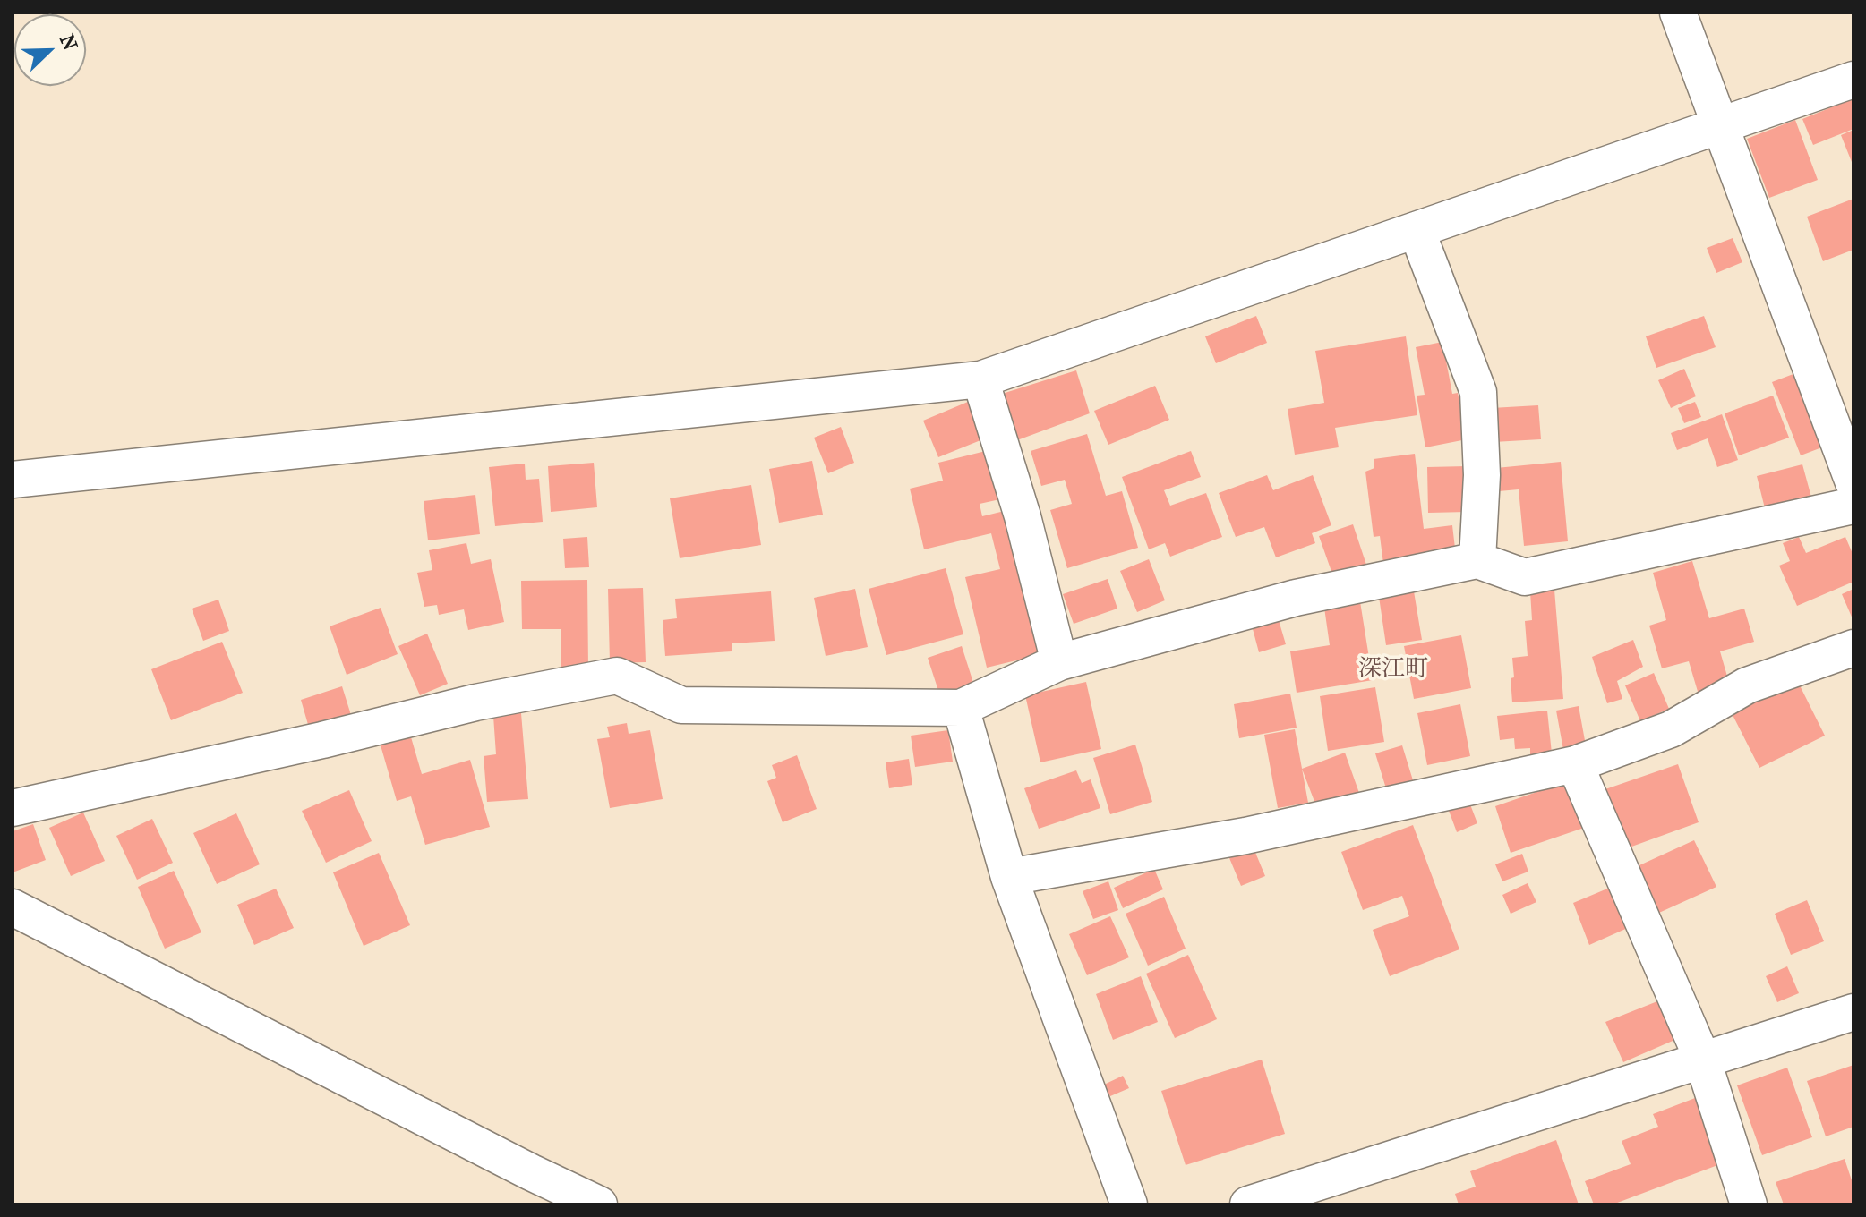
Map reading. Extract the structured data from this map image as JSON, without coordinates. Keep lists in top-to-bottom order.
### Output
{
  "districts": ["深江町"],
  "north": "top right"
}
